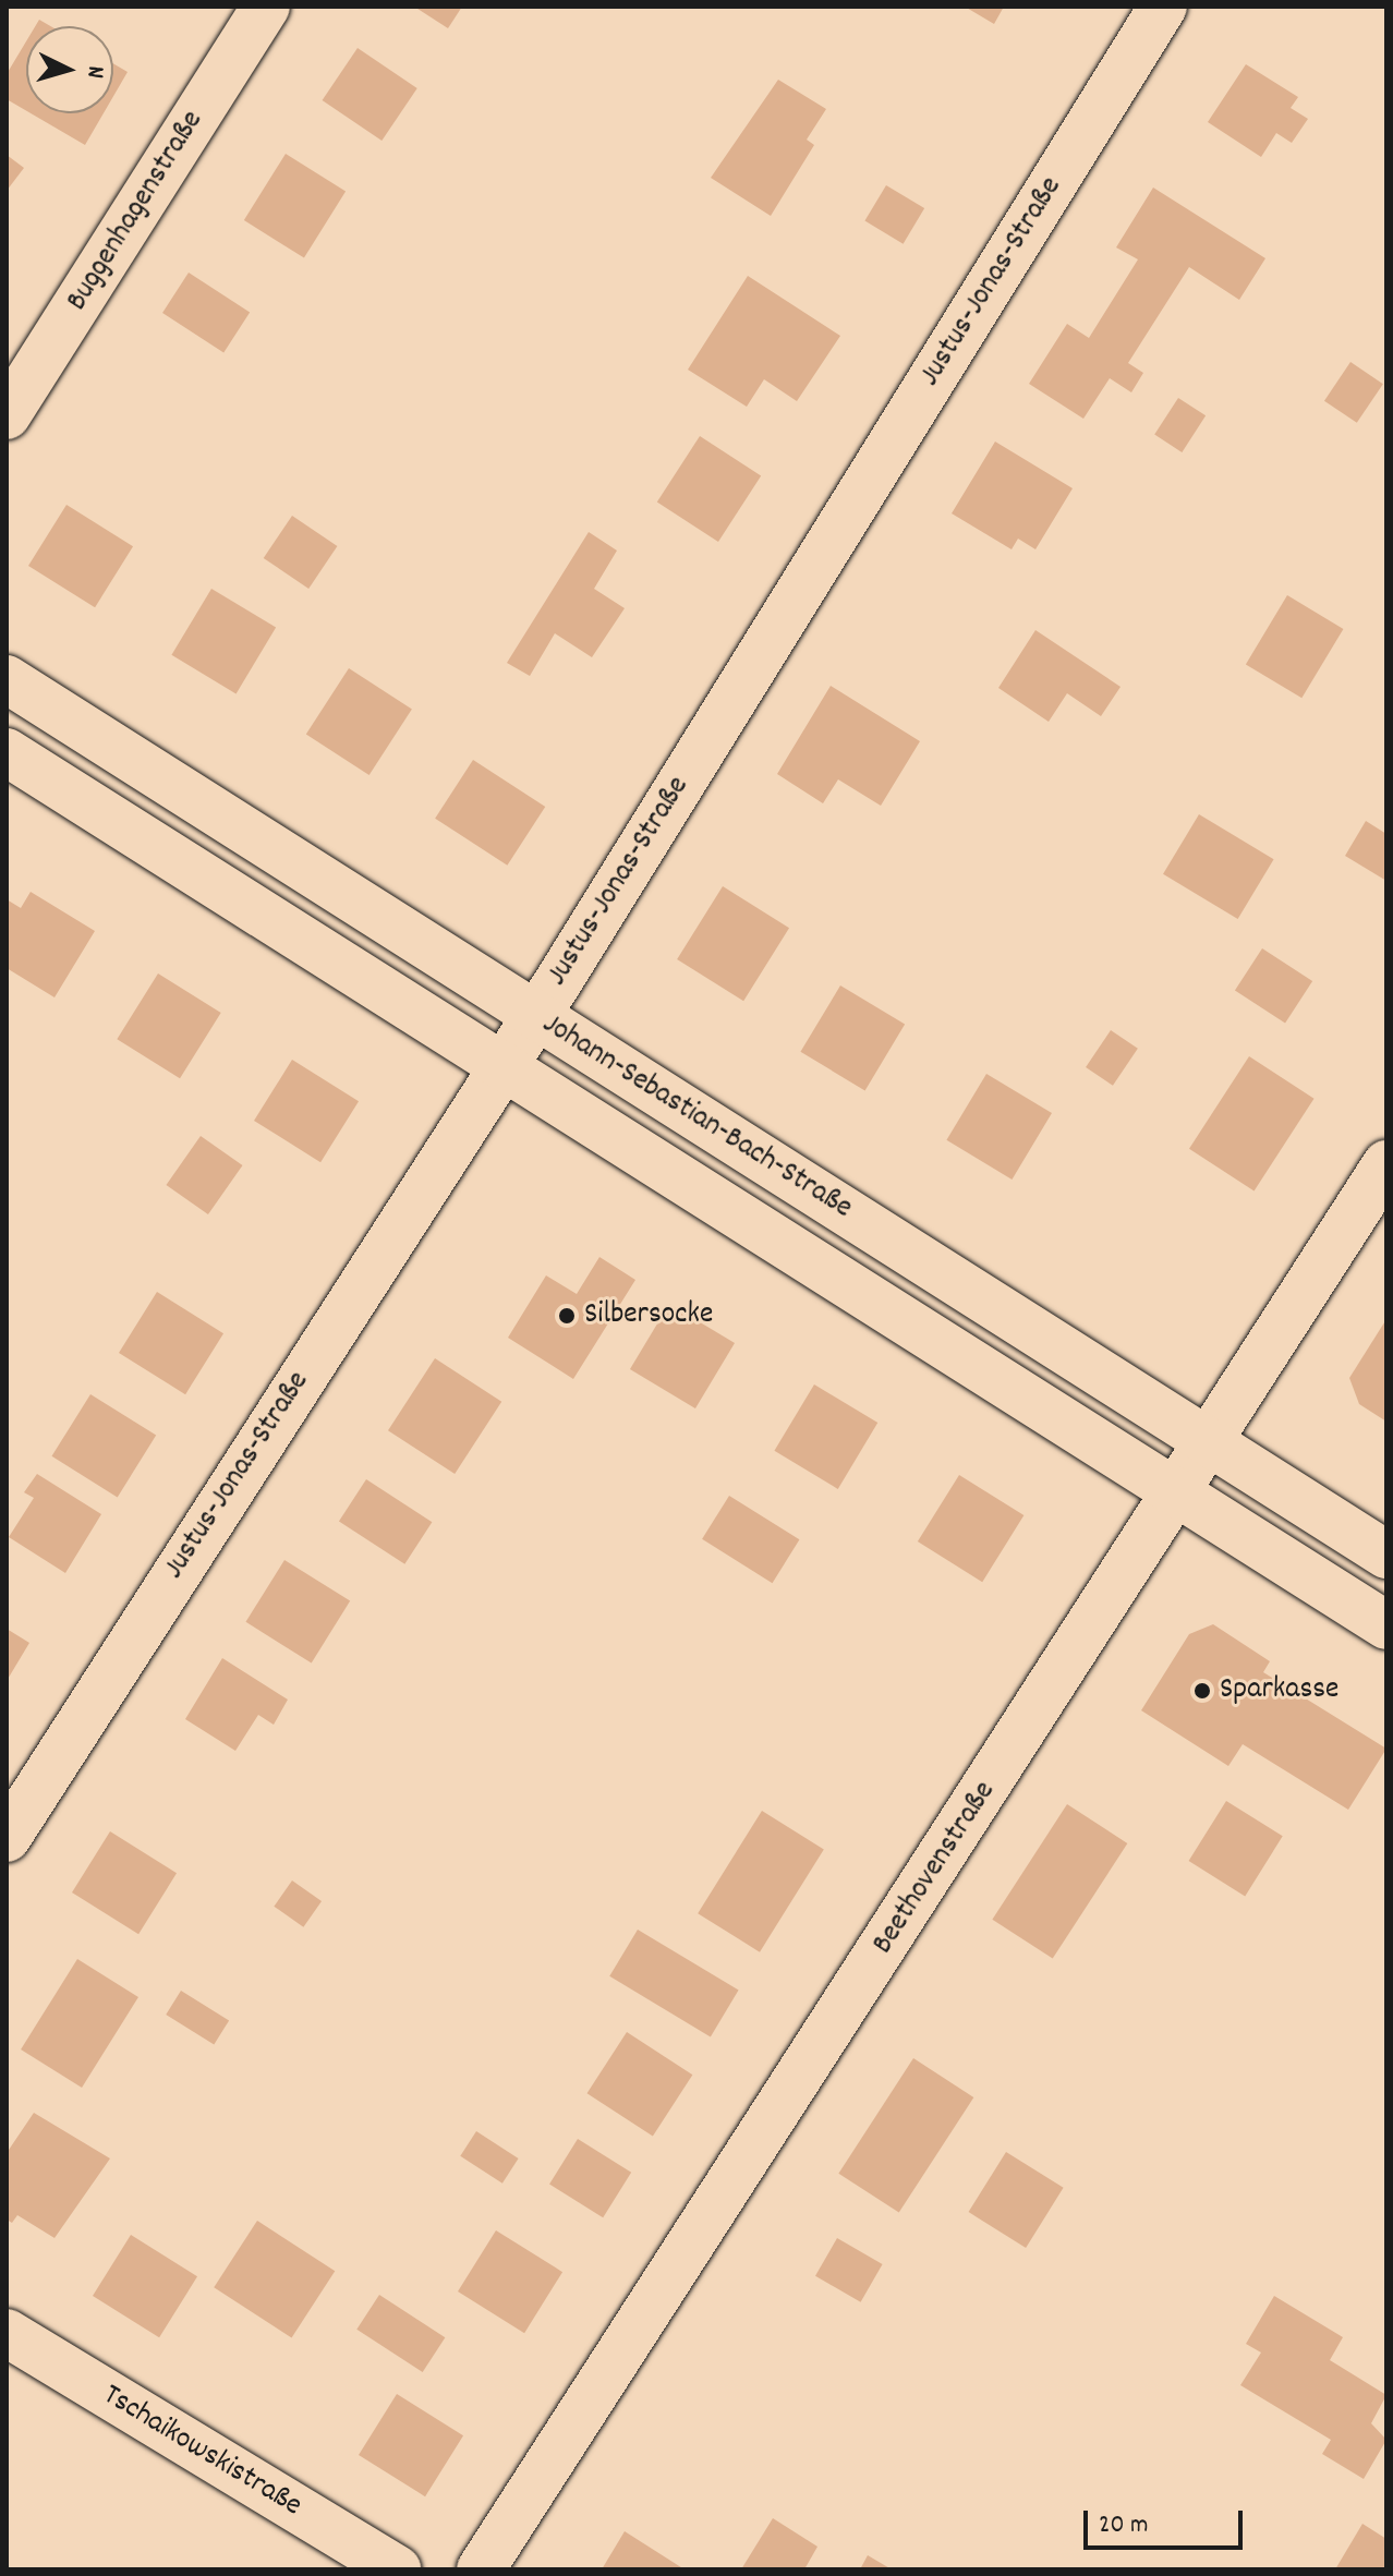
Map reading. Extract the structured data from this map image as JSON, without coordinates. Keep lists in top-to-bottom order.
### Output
{
  "streets": {
    "street": [
      "Buggenhagenstraße",
      "Justus-Jonas-Straße",
      "Johann-Sebastian-Bach-Straße",
      "Beethovenstraße",
      "Tschaikowskistraße"
    ]
  },
  "crossings": [
    ["Justus-Jonas-Straße", "Johann-Sebastian-Bach-Straße"],
    ["Johann-Sebastian-Bach-Straße", "Beethovenstraße"]
  ],
  "places": ["Silbersocke", "Sparkasse"],
  "scale_bar": "20 m",
  "north": "right"
}
